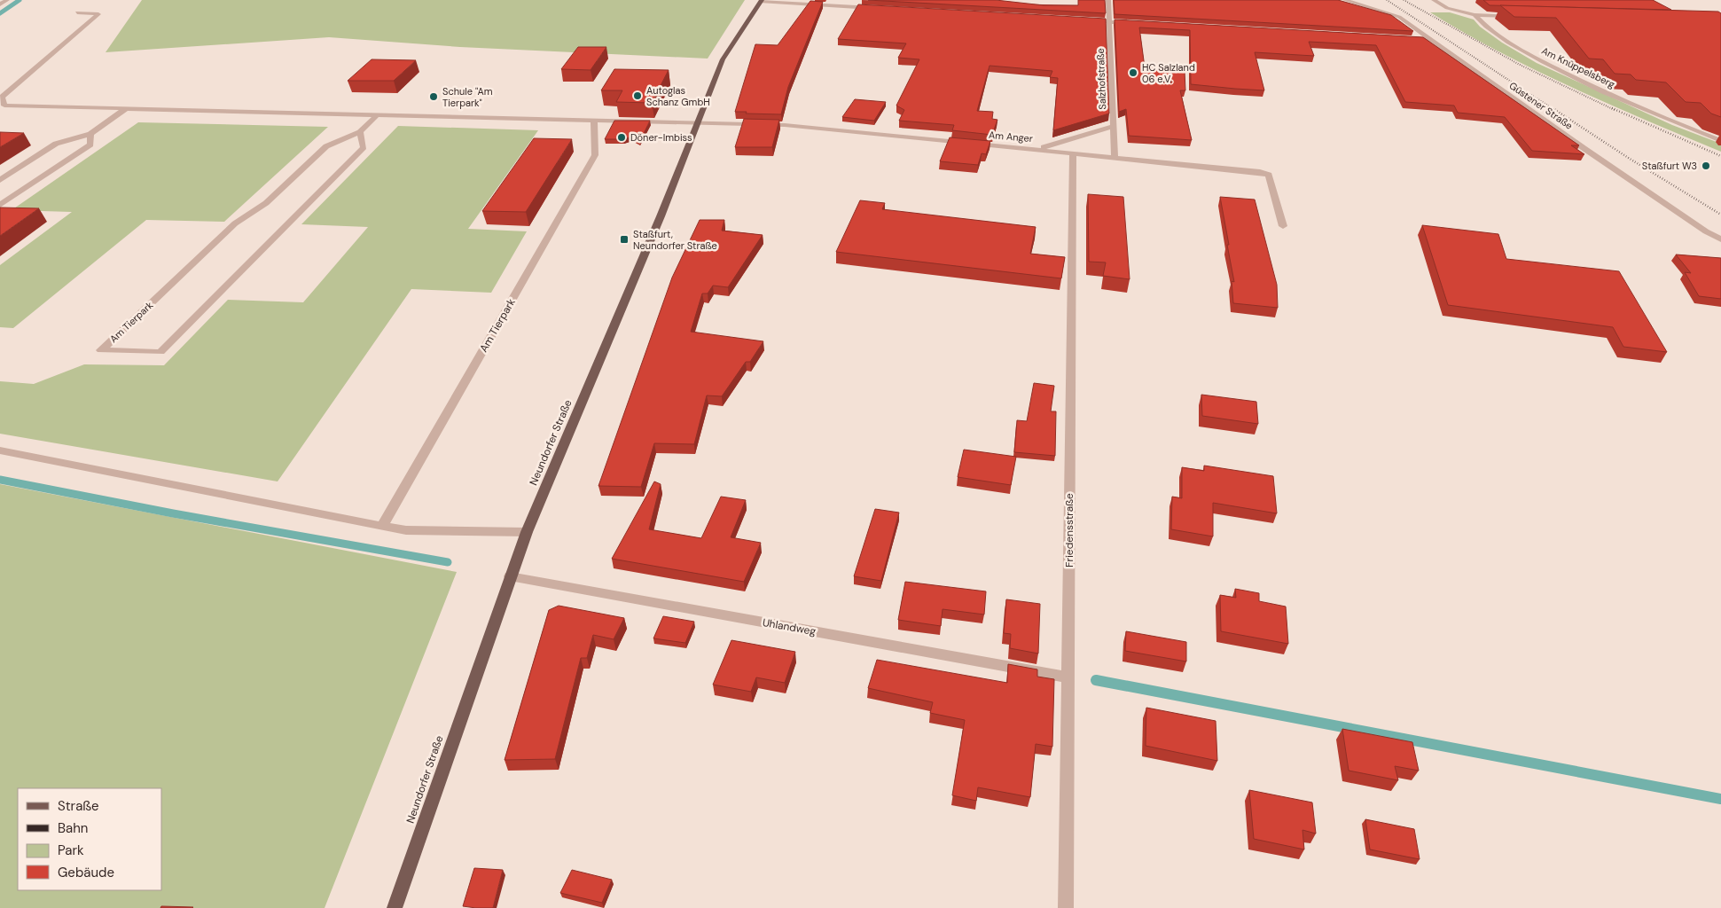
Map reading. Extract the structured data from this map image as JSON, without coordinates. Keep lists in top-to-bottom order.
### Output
{
  "streets": {
    "main road": ["Neundorfer Straße"],
    "street": [
      "Am Knüppelsberg",
      "Salzhofstraße",
      "Güstener Straße",
      "Am Anger",
      "Am Tierpark",
      "Friedensstraße",
      "Uhlandweg"
    ]
  },
  "crossings": [
    ["Salzhofstraße", "Am Anger"],
    ["Am Anger", "Neundorfer Straße"],
    ["Am Anger", "Friedensstraße"],
    ["Neundorfer Straße", "Uhlandweg"],
    ["Friedensstraße", "Uhlandweg"]
  ],
  "places": {
    "other": [
      "HC Salzland 06 e.V.",
      "Autoglas Schanz GmbH",
      "Schule \"Am Tierpark\"",
      "Döner-Imbiss",
      "Staßfurt W3"
    ],
    "transit": ["Staßfurt, Neundorfer Straße"]
  },
  "legend": [
    "Straße",
    "Bahn",
    "Park",
    "Gebäude"
  ]
}
